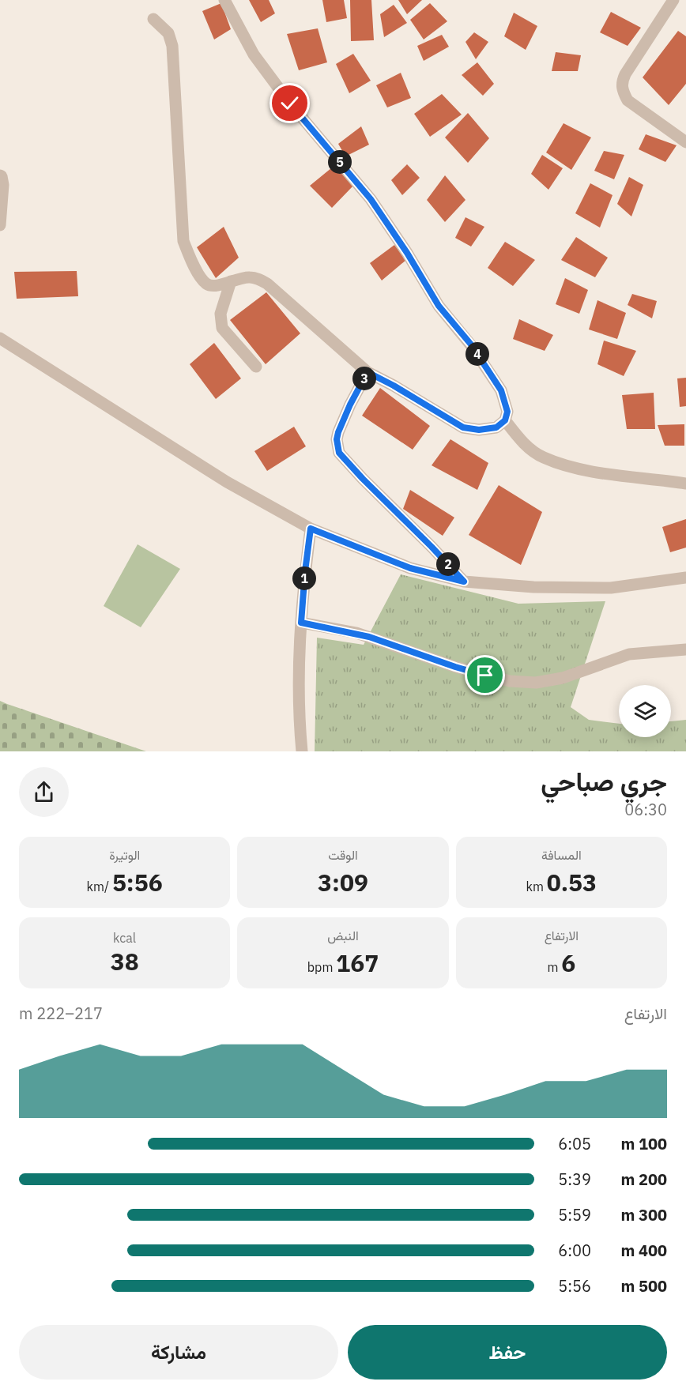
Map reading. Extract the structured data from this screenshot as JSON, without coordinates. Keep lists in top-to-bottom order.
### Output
{
  "page": {
    "pins": [
      "5",
      "4",
      "3",
      "2",
      "1"
    ],
    "heading": ["جري صباحي", "06:30"],
    "stats": [
      ["المسافة", "0.53 km"],
      ["الوقت", "3:09"],
      ["الوتيرة", "5:56 /km"],
      ["الارتفاع", "6 m"],
      ["النبض", "167 bpm"],
      ["kcal", "38"]
    ],
    "chart": ["الارتفاع", "217–222 m"],
    "list": [
      {
        "name": "100 m",
        "note": "6:05"
      },
      {
        "name": "200 m",
        "note": "5:39"
      },
      {
        "name": "300 m",
        "note": "5:59"
      },
      {
        "name": "400 m",
        "note": "6:00"
      },
      {
        "name": "500 m",
        "note": "5:56"
      }
    ],
    "buttons": ["حفظ", "مشاركة"]
  }
}
